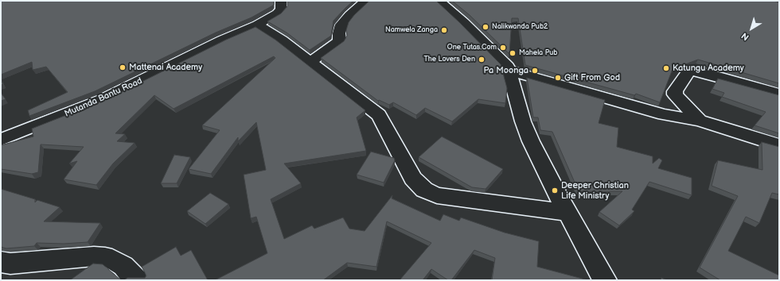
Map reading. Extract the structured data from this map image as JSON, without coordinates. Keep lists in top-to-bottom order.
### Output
{
  "streets": {
    "street": ["Mutanda Bantu Road"]
  },
  "places": [
    "Nalikwanda Pub2",
    "Namwela Zanga",
    "One Tutas.Com",
    "Mahela Pub",
    "The Lovers Den",
    "Mattenai Academy",
    "Katungu Academy",
    "Pa Moonga",
    "Gift From God",
    "Deeper Christian Life Ministry"
  ],
  "north": "bottom left"
}
